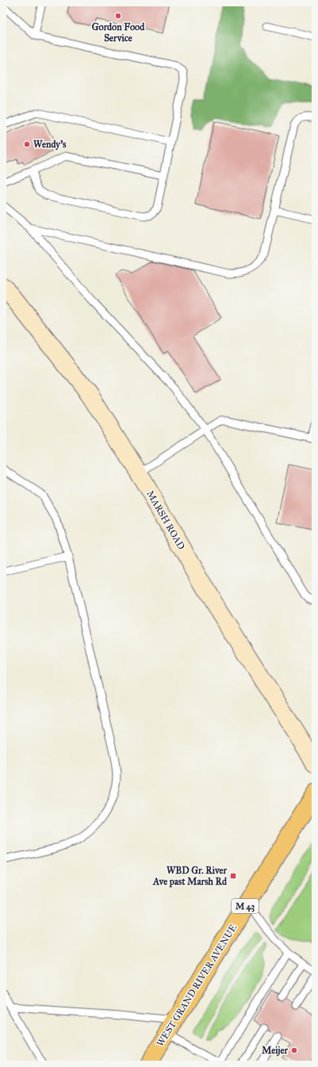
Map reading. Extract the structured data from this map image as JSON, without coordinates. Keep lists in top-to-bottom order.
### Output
{
  "streets": {
    "main road": ["MARSH ROAD", "M 43", "WEST GRAND RIVER AVENUE"]
  },
  "places": {
    "other": ["Gordon Food Service", "Wendy's", "Meijer"],
    "transit": ["WBD Gr. River Ave past Marsh Rd"]
  }
}
